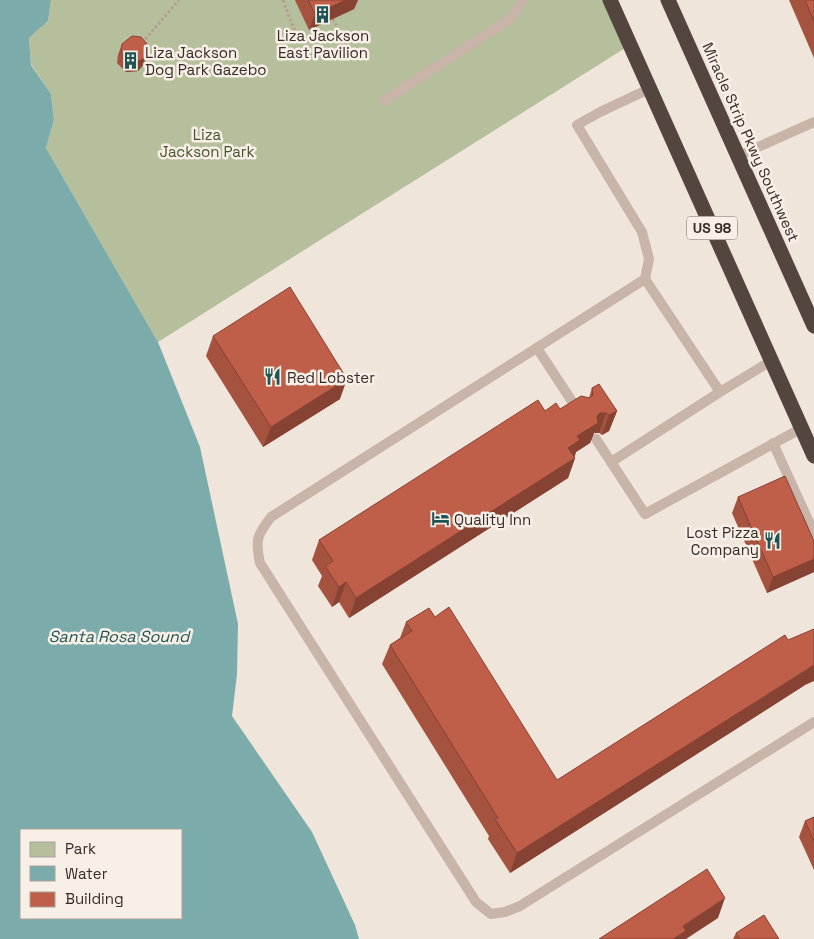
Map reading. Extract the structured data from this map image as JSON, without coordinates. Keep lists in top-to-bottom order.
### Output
{
  "streets": {
    "highway": ["Miracle Strip Pkwy Southwest", "US 98"]
  },
  "water": ["Santa Rosa Sound"],
  "parks": ["Liza Jackson Park"],
  "places": {
    "building": ["Liza Jackson East Pavilion", "Liza Jackson Dog Park Gazebo"],
    "restaurant": ["Red Lobster", "Lost Pizza Company"],
    "hotel": ["Quality Inn"]
  },
  "legend": ["Park", "Water", "Building"]
}
